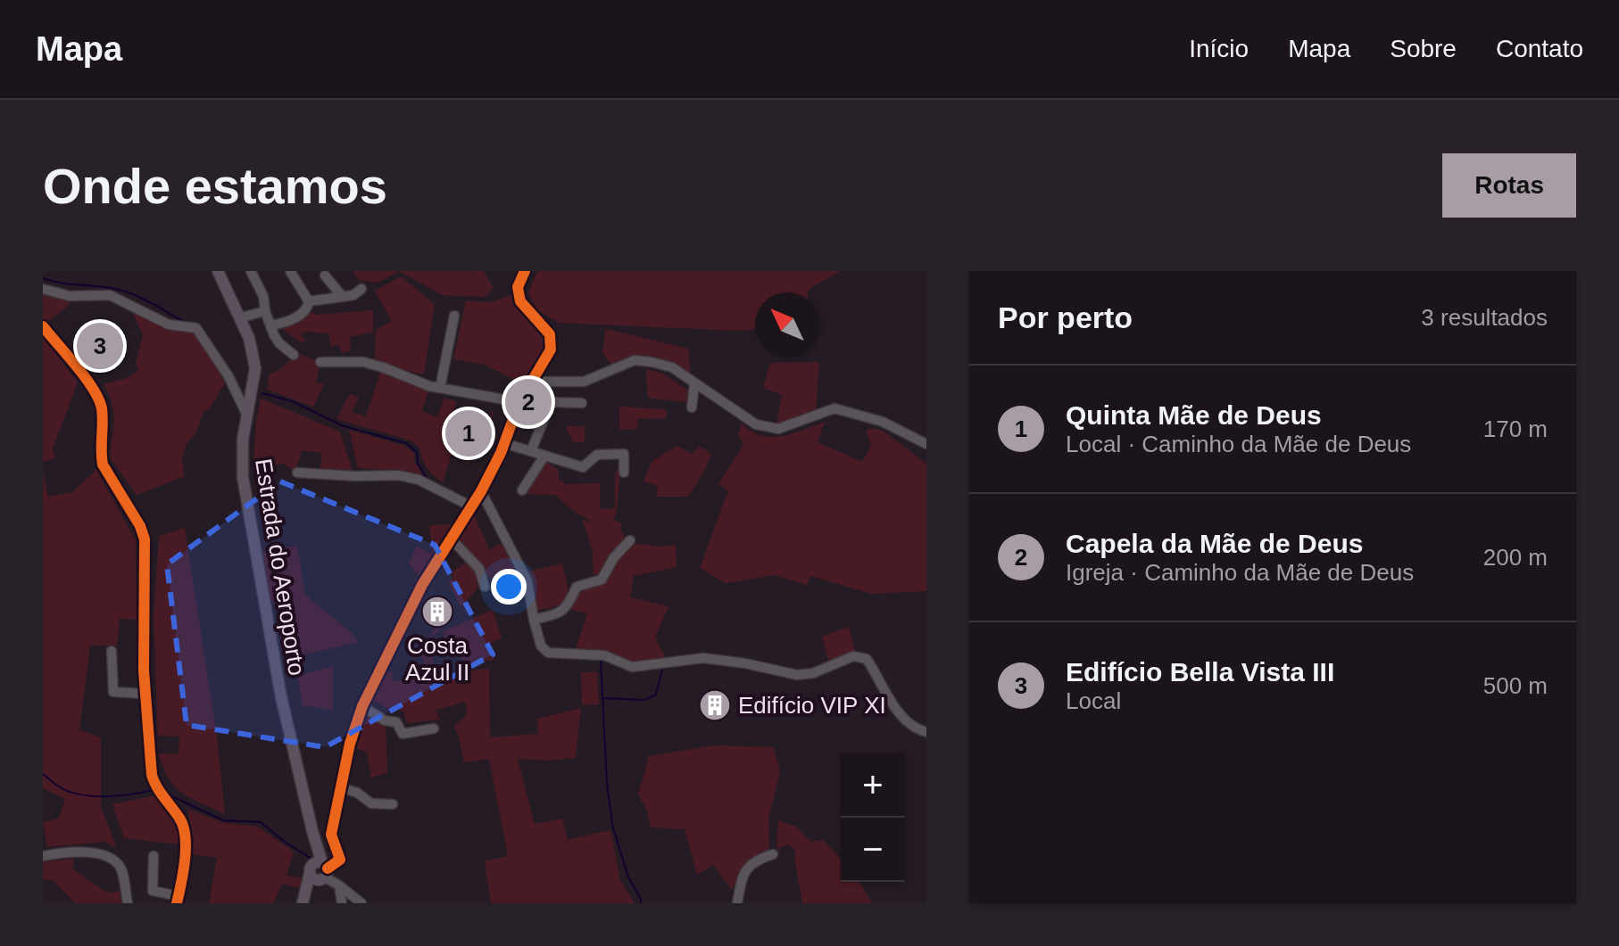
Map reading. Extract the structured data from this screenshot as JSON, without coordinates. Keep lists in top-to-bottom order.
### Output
{
  "streets": {
    "main road": ["Estrada do Aeroporto"]
  },
  "places": {
    "building": ["Costa Azul II", "Edifício VIP XI"]
  },
  "north": "top left",
  "page": {
    "header": "Mapa",
    "nav": [
      "Início",
      "Mapa",
      "Sobre",
      "Contato"
    ],
    "buttons": "Rotas",
    "title": "Onde estamos",
    "heading": ["Por perto", "3 resultados"],
    "pins": ["3", "2", "1"],
    "list": [
      {
        "mark": "1",
        "name": "Quinta Mãe de Deus",
        "note": "Local · Caminho da Mãe de Deus",
        "value": "170 m"
      },
      {
        "mark": "2",
        "name": "Capela da Mãe de Deus",
        "note": "Igreja · Caminho da Mãe de Deus",
        "value": "200 m"
      },
      {
        "mark": "3",
        "name": "Edifício Bella Vista III",
        "note": "Local",
        "value": "500 m"
      }
    ],
    "map_buttons": ["+", "−"]
  }
}
